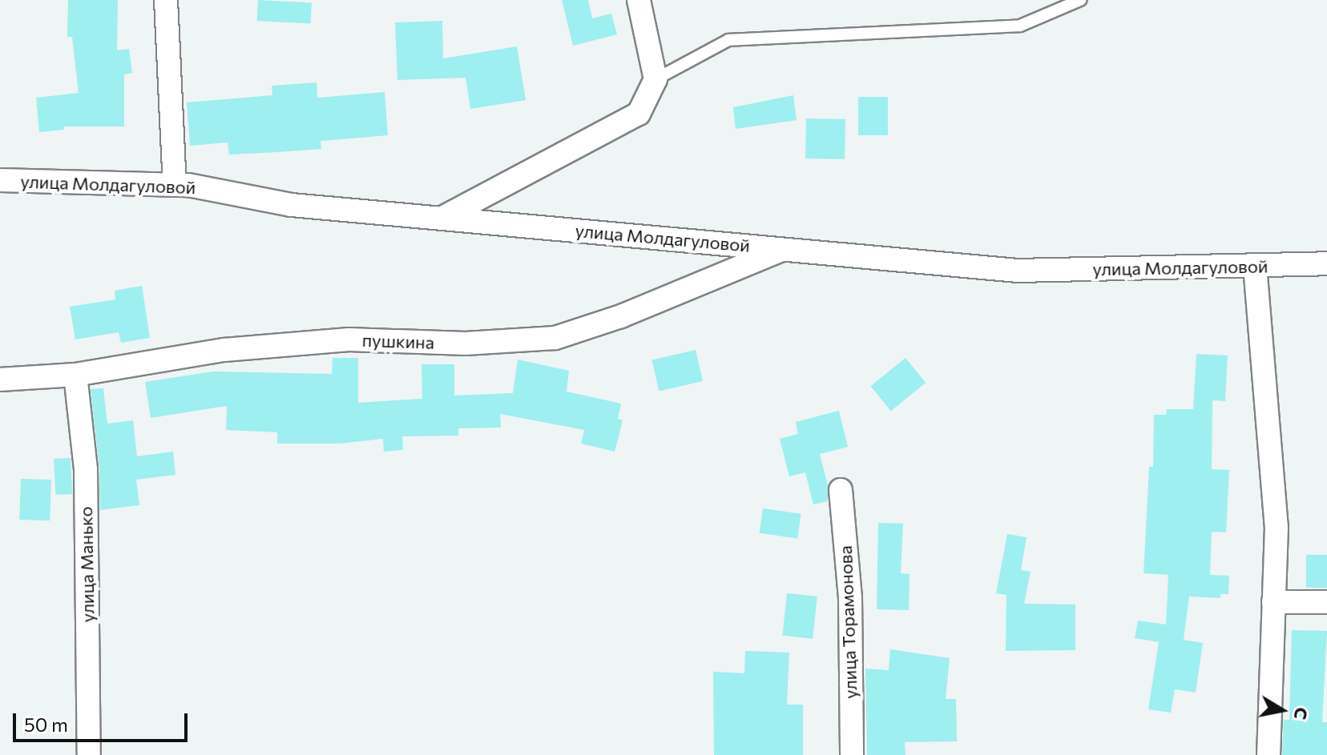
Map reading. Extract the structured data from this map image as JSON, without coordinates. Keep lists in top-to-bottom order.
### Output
{
  "streets": {
    "street": [
      "улица Молдагуловой",
      "пушкина",
      "улица Манько",
      "улица Торамонова"
    ]
  },
  "crossings": [
    ["улица Молдагуловой", "пушкина"],
    ["пушкина", "улица Манько"]
  ],
  "scale_bar": "50 m",
  "north": "right"
}
